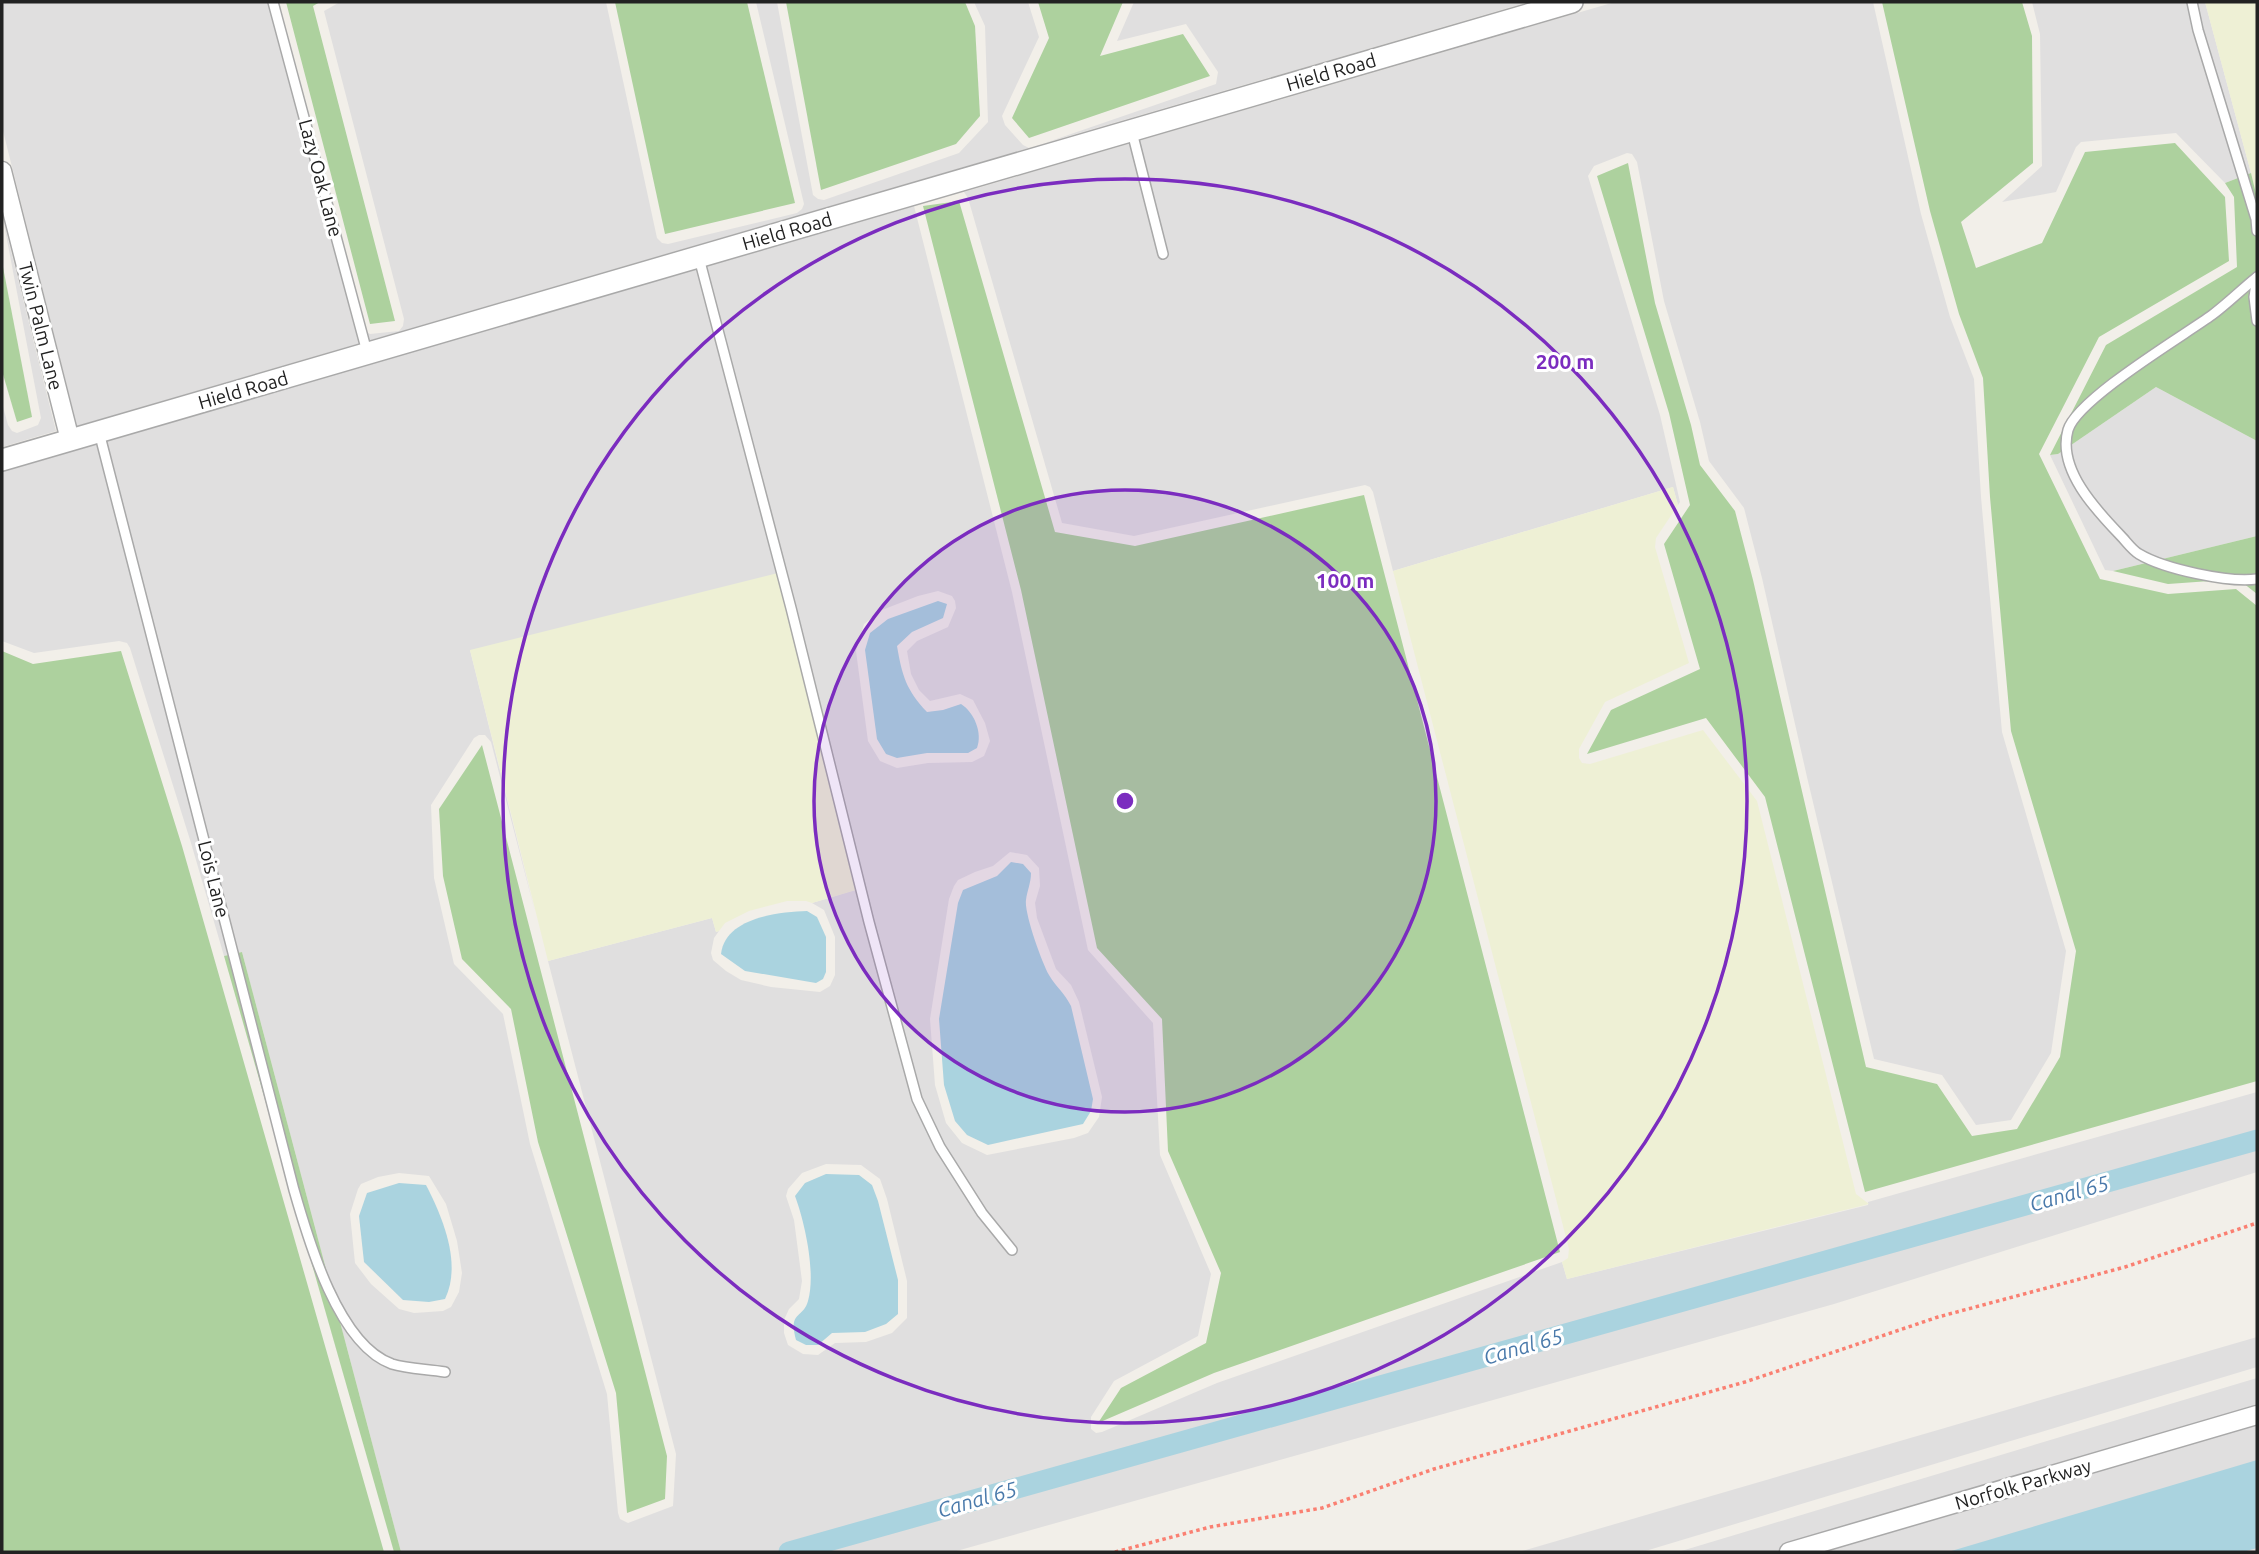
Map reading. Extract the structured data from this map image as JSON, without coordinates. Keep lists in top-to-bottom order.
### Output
{
  "streets": {
    "street": ["Hield Road", "Twin Palm Lane", "Norfolk Parkway"],
    "lane": ["Lazy Oak Lane", "Lois Lane"]
  },
  "crossings": [
    ["Hield Road", "Lazy Oak Lane"],
    ["Hield Road", "Twin Palm Lane"],
    ["Hield Road", "Lois Lane"]
  ],
  "water": ["Canal 65"],
  "rings": ["200 m", "100 m"]
}
